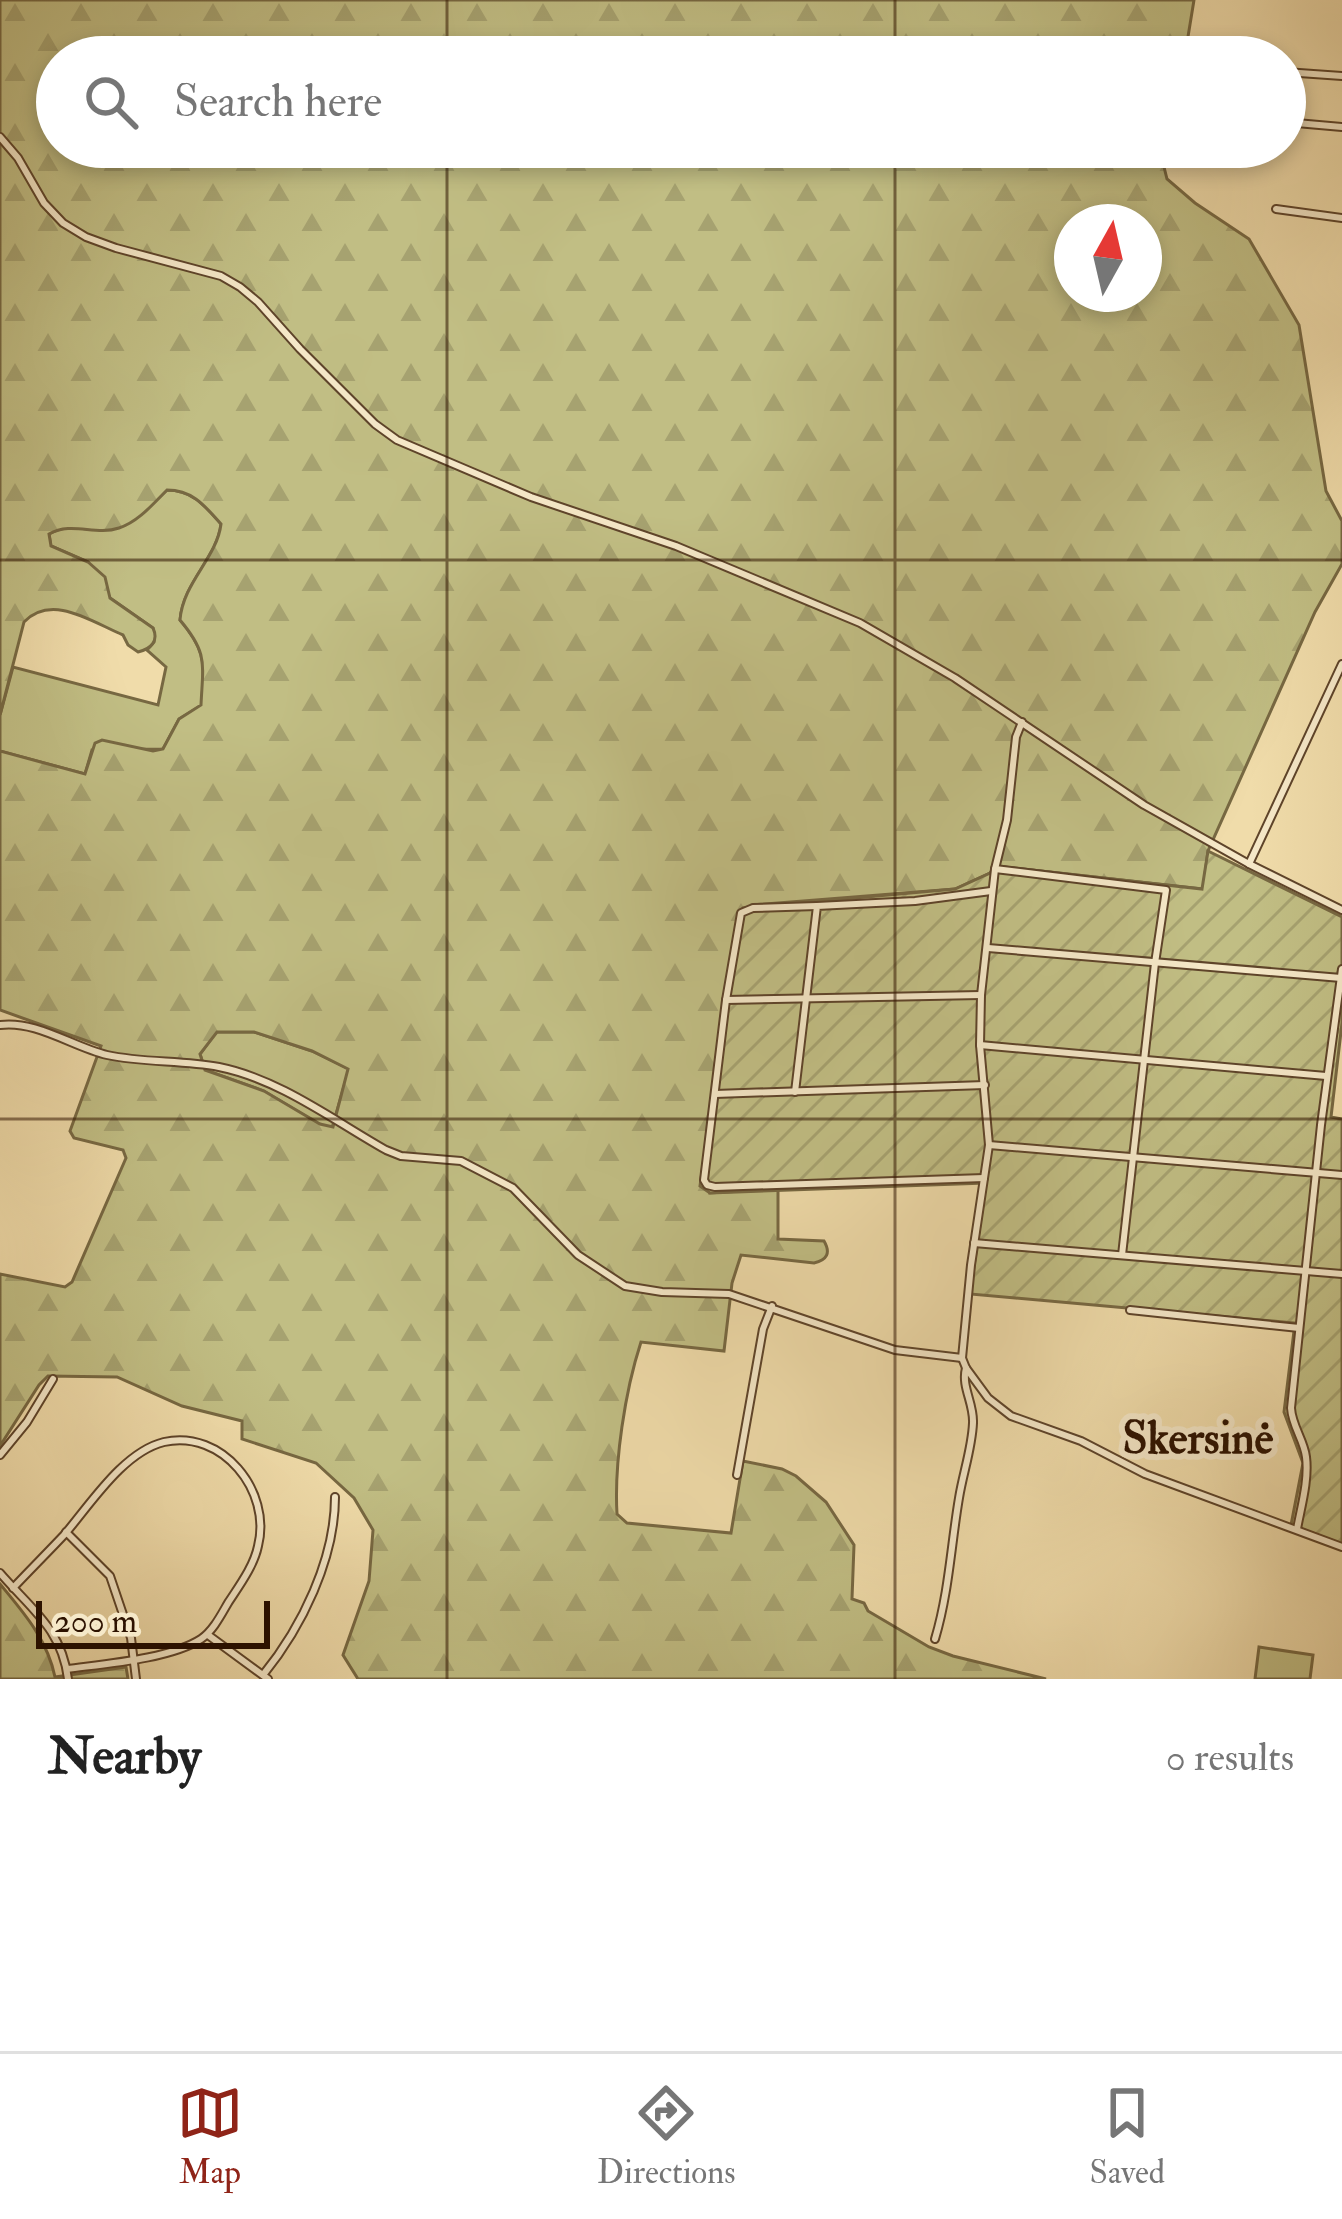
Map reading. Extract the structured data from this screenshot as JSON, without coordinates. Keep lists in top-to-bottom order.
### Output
{
  "districts": ["Skersinė"],
  "scale_bar": "200 m",
  "north": "top",
  "page": {
    "search": "Search here",
    "scale": "200 m",
    "heading": ["Nearby", "0 results"],
    "nav": ["Map", "Directions", "Saved"]
  }
}
